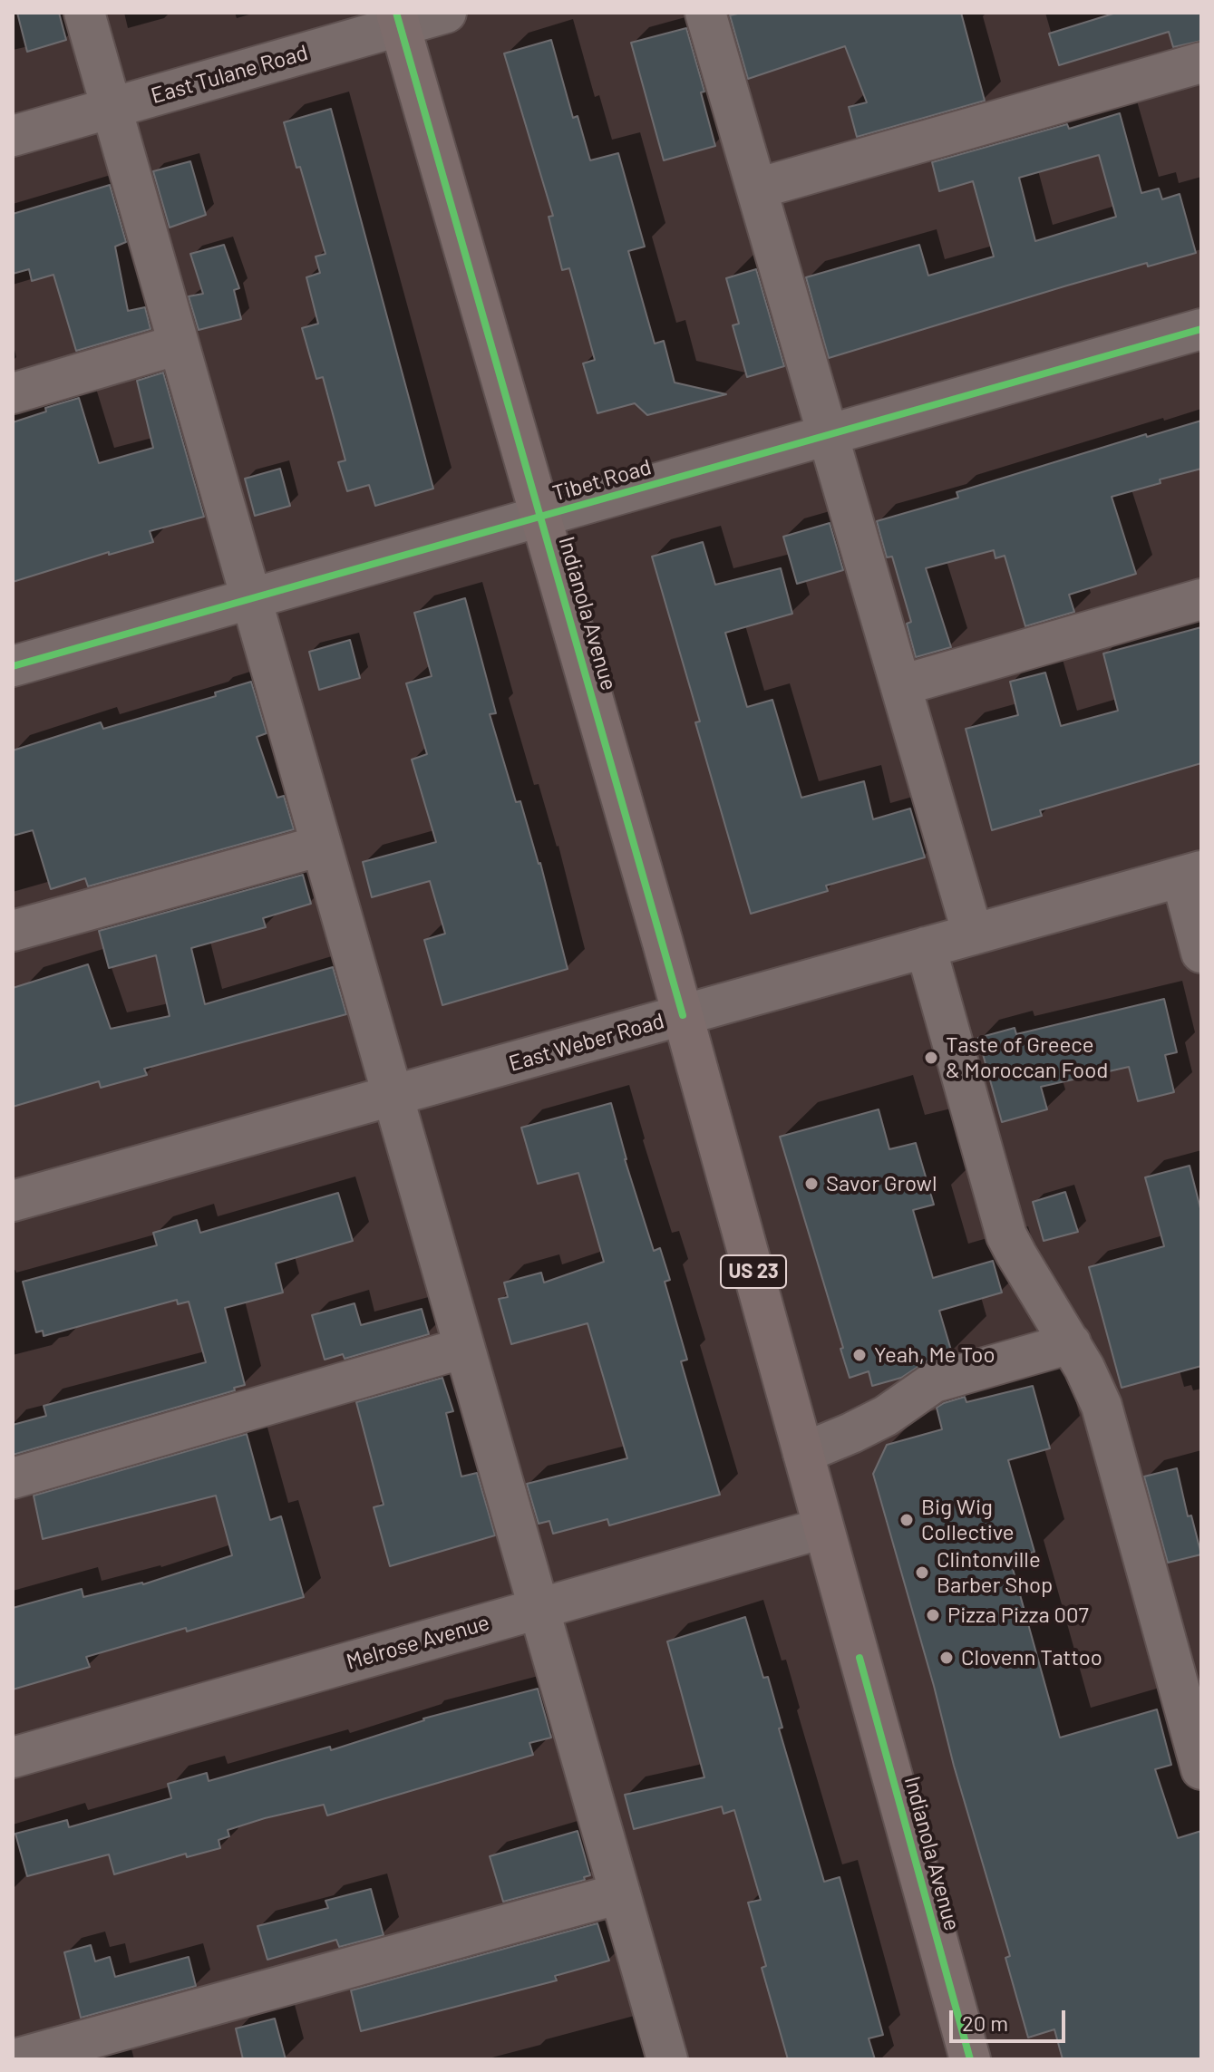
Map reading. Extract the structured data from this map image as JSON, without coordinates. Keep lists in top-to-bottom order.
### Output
{
  "streets": {
    "main road": ["Indianola Avenue", "US 23"],
    "street": [
      "East Tulane Road",
      "Tibet Road",
      "East Weber Road",
      "Melrose Avenue"
    ]
  },
  "crossings": [
    ["East Tulane Road", "Indianola Avenue"],
    ["Tibet Road", "Indianola Avenue"],
    ["Indianola Avenue", "East Weber Road"],
    ["Indianola Avenue", "Melrose Avenue"]
  ],
  "places": [
    "Taste of Greece & Moroccan Food",
    "Savor Growl",
    "Yeah, Me Too",
    "Big Wig Collective",
    "Clintonville Barber Shop",
    "Pizza Pizza 007",
    "Clovenn Tattoo"
  ],
  "scale_bar": "20 m"
}
